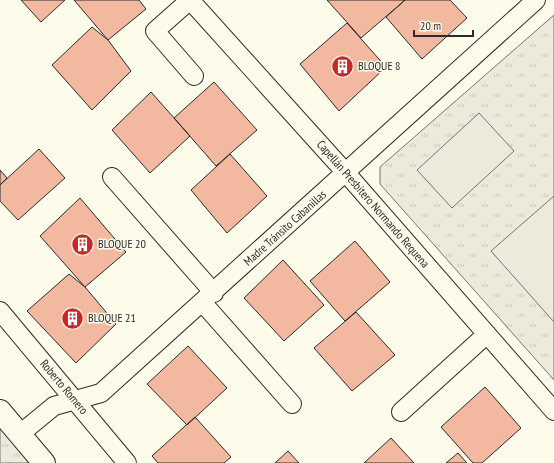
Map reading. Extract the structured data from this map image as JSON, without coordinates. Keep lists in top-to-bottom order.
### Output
{
  "streets": {
    "street": ["Capellán Presbítero Normando Requena", "Madre Tránsito Cabanillas", "Roberto Romero"]
  },
  "crossings": [
    ["Capellán Presbítero Normando Requena", "Madre Tránsito Cabanillas"],
    ["Madre Tránsito Cabanillas", "Roberto Romero"]
  ],
  "places": {
    "building": ["BLOQUE 8", "BLOQUE 20", "BLOQUE 21"]
  },
  "scale_bar": "20 m"
}
